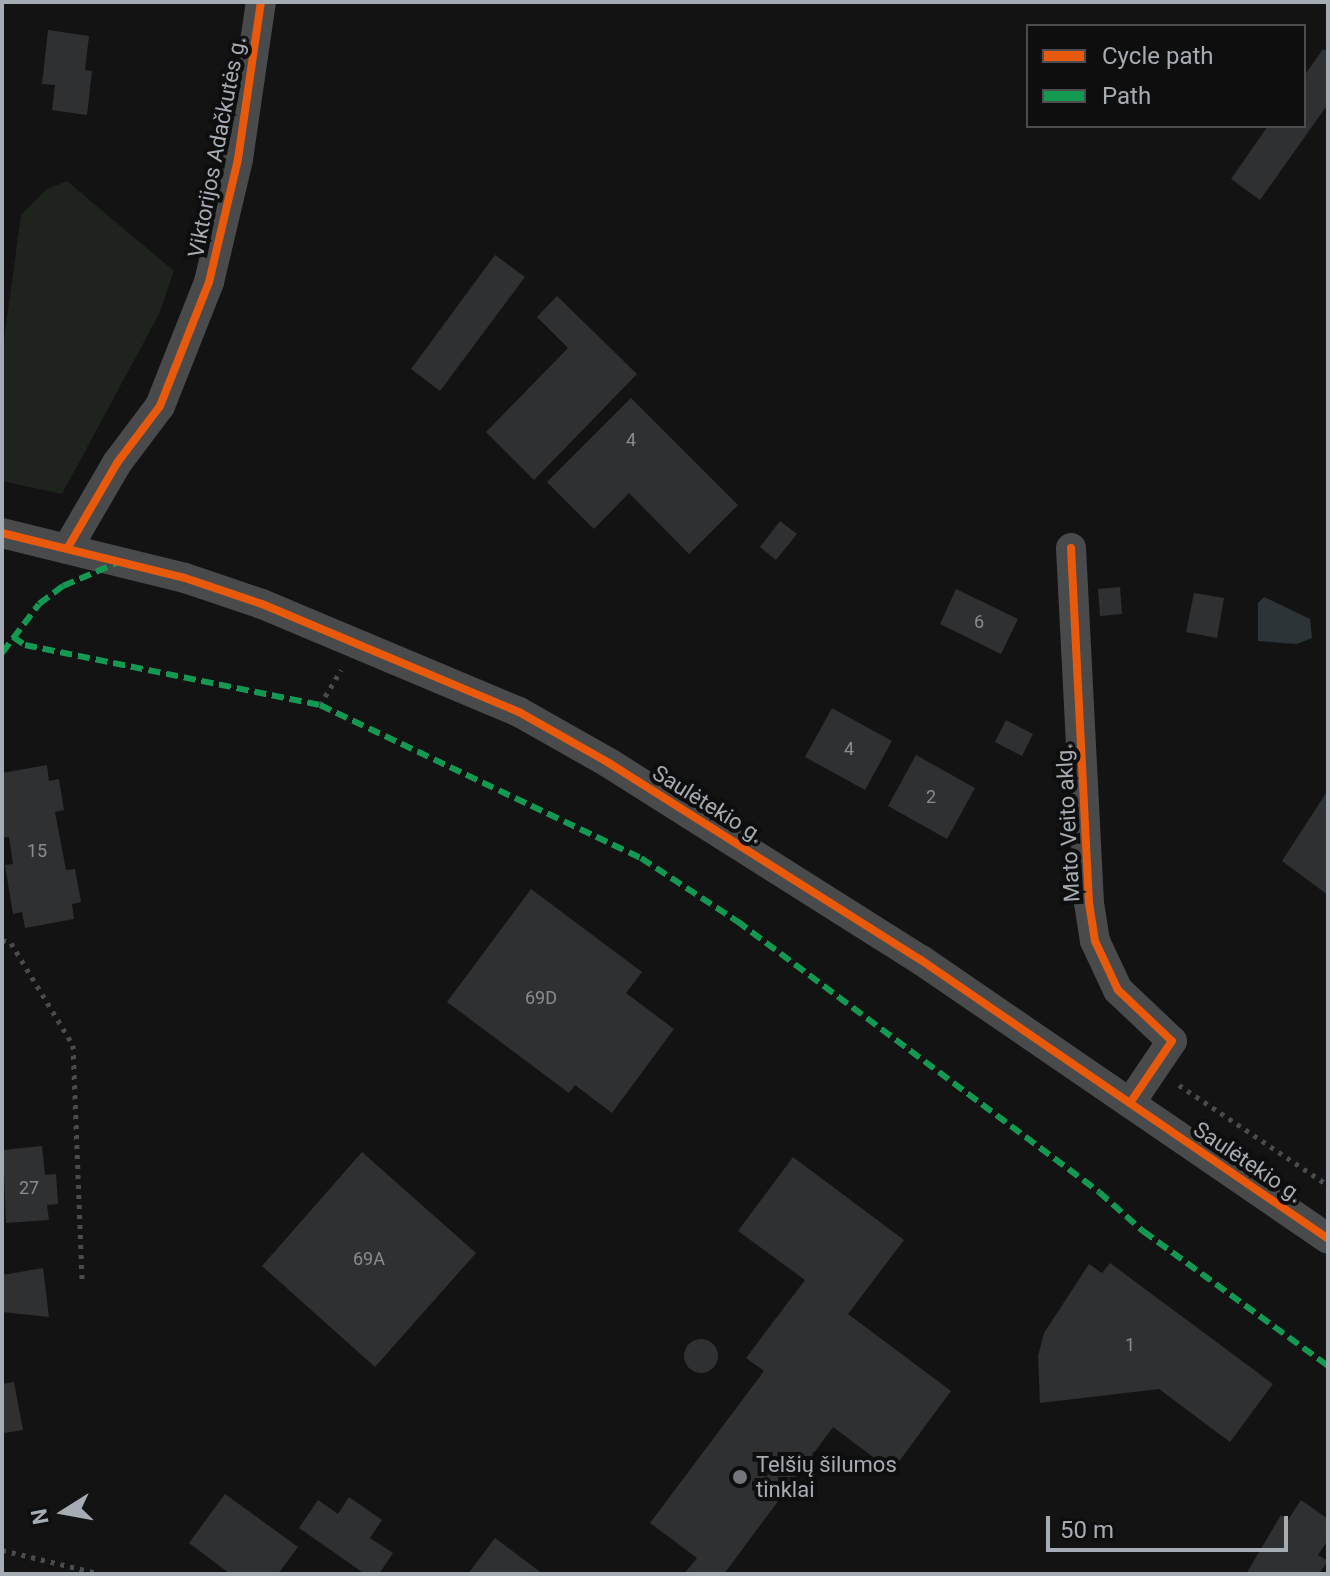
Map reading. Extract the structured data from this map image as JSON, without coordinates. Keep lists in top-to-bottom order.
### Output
{
  "streets": {
    "street": ["Viktorijos Adačkutės g.", "Saulėtekio g.", "Mato Veito aklg."]
  },
  "crossings": [
    ["Viktorijos Adačkutės g.", "Saulėtekio g."],
    ["Saulėtekio g.", "Mato Veito aklg."]
  ],
  "places": ["Telšių šilumos tinklai"],
  "house_numbers": [
    "4",
    "6",
    "4",
    "2",
    "15",
    "69D",
    "27",
    "69A",
    "1"
  ],
  "legend": ["Cycle path", "Path"],
  "scale_bar": "50 m",
  "north": "left"
}
